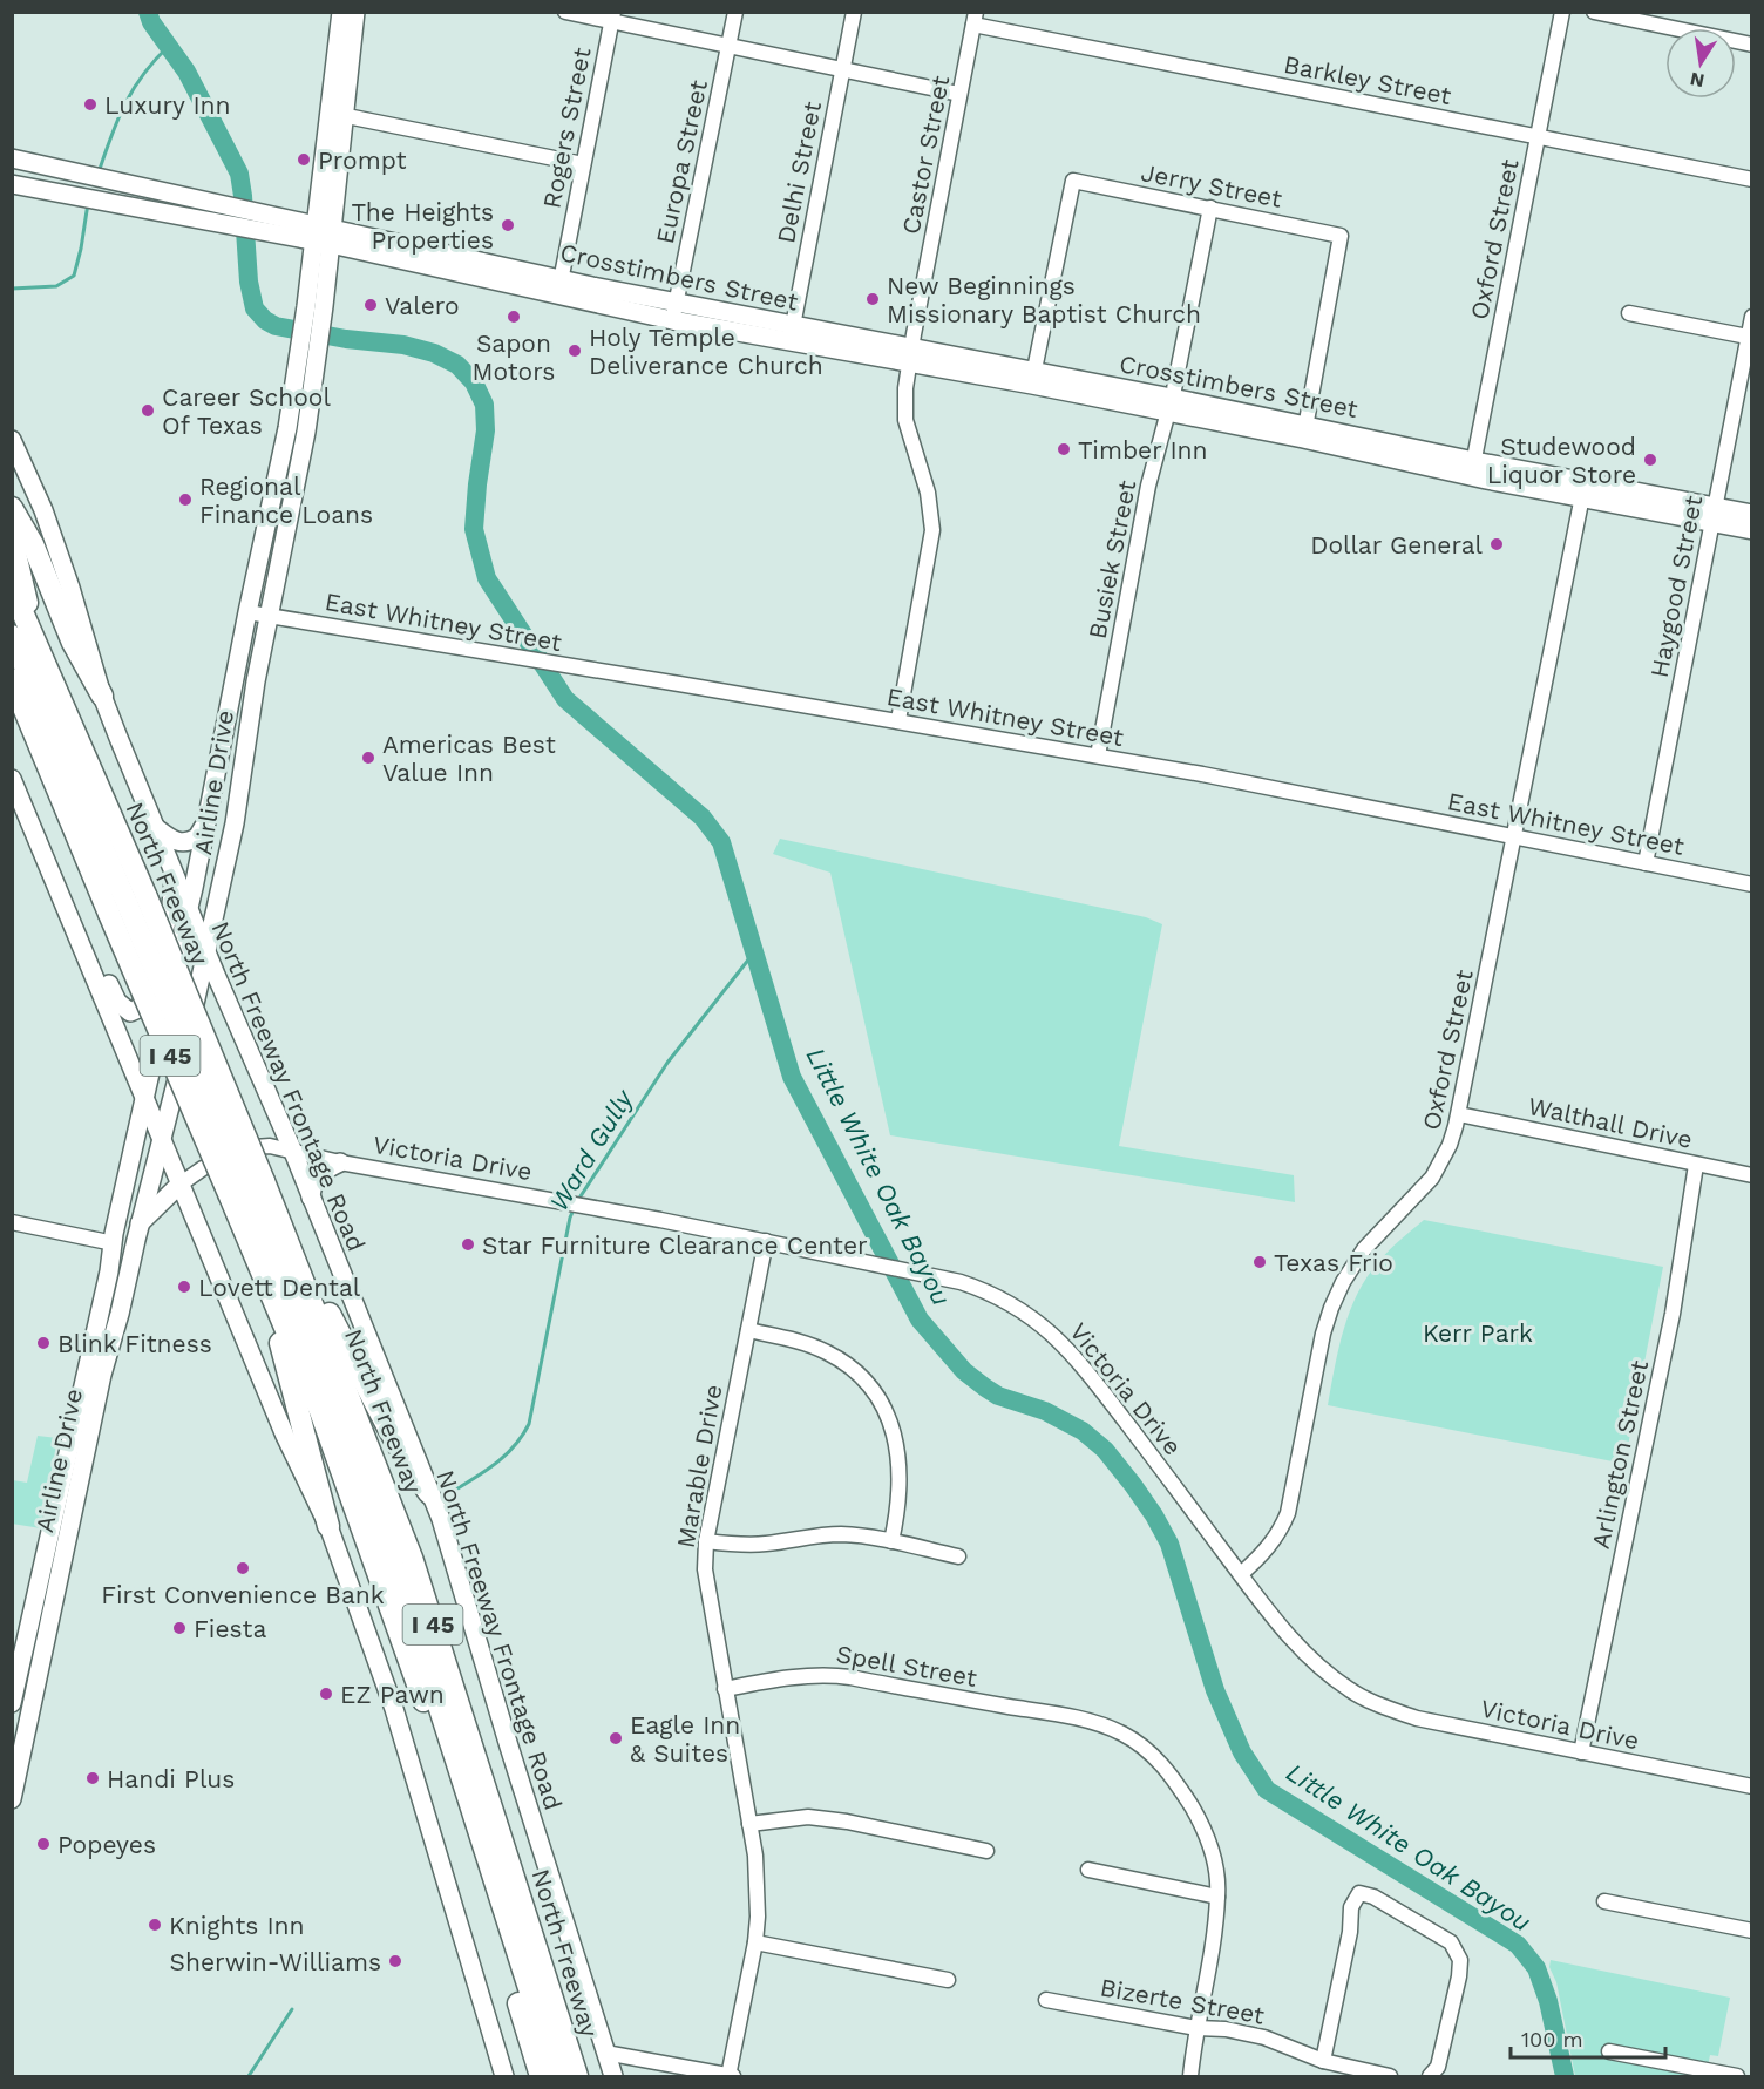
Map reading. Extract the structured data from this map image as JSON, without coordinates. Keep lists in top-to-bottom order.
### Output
{
  "streets": {
    "highway": ["North Freeway", "I 45"],
    "main road": ["Crosstimbers Street", "Airline Drive", "North Freeway Frontage Road"],
    "street": [
      "Barkley Street",
      "Rogers Street",
      "Castor Street",
      "Europa Street",
      "Delhi Street",
      "Jerry Street",
      "Oxford Street",
      "Busiek Street",
      "Haygood Street",
      "East Whitney Street",
      "Walthall Drive",
      "Victoria Drive",
      "Arlington Street",
      "Marable Drive",
      "Spell Street",
      "Bizerte Street"
    ]
  },
  "crossings": [
    ["Barkley Street", "Castor Street"],
    ["Barkley Street", "Oxford Street"],
    ["Rogers Street", "Crosstimbers Street"],
    ["Castor Street", "Crosstimbers Street"],
    ["Castor Street", "East Whitney Street"],
    ["Europa Street", "Crosstimbers Street"],
    ["Delhi Street", "Crosstimbers Street"],
    ["Jerry Street", "Crosstimbers Street"],
    ["Jerry Street", "Busiek Street"],
    ["Oxford Street", "Crosstimbers Street"],
    ["Oxford Street", "East Whitney Street"],
    ["Oxford Street", "Walthall Drive"],
    ["Oxford Street", "Victoria Drive"],
    ["Crosstimbers Street", "Busiek Street"],
    ["Crosstimbers Street", "Haygood Street"],
    ["Crosstimbers Street", "Airline Drive"],
    ["Busiek Street", "East Whitney Street"],
    ["Haygood Street", "East Whitney Street"],
    ["East Whitney Street", "Airline Drive"],
    ["Airline Drive", "North Freeway Frontage Road"],
    ["North Freeway Frontage Road", "Victoria Drive"],
    ["Walthall Drive", "Arlington Street"],
    ["Victoria Drive", "Arlington Street"],
    ["Victoria Drive", "Marable Drive"],
    ["Marable Drive", "Spell Street"],
    ["Spell Street", "Bizerte Street"]
  ],
  "water": ["Ward Gully", "Little White Oak Bayou"],
  "parks": ["Kerr Park"],
  "places": [
    "Luxury Inn",
    "Prompt",
    "The Heights Properties",
    "New Beginnings Missionary Baptist Church",
    "Valero",
    "Sapon Motors",
    "Holy Temple Deliverance Church",
    "Career School Of Texas",
    "Timber Inn",
    "Studewood Liquor Store",
    "Regional Finance Loans",
    "Dollar General",
    "Americas Best Value Inn",
    "Star Furniture Clearance Center",
    "Texas Frio",
    "Lovett Dental",
    "Blink Fitness",
    "First Convenience Bank",
    "Fiesta",
    "EZ Pawn",
    "Eagle Inn & Suites",
    "Handi Plus",
    "Popeyes",
    "Knights Inn",
    "Sherwin-Williams"
  ],
  "scale_bar": "100 m",
  "north": "bottom"
}
